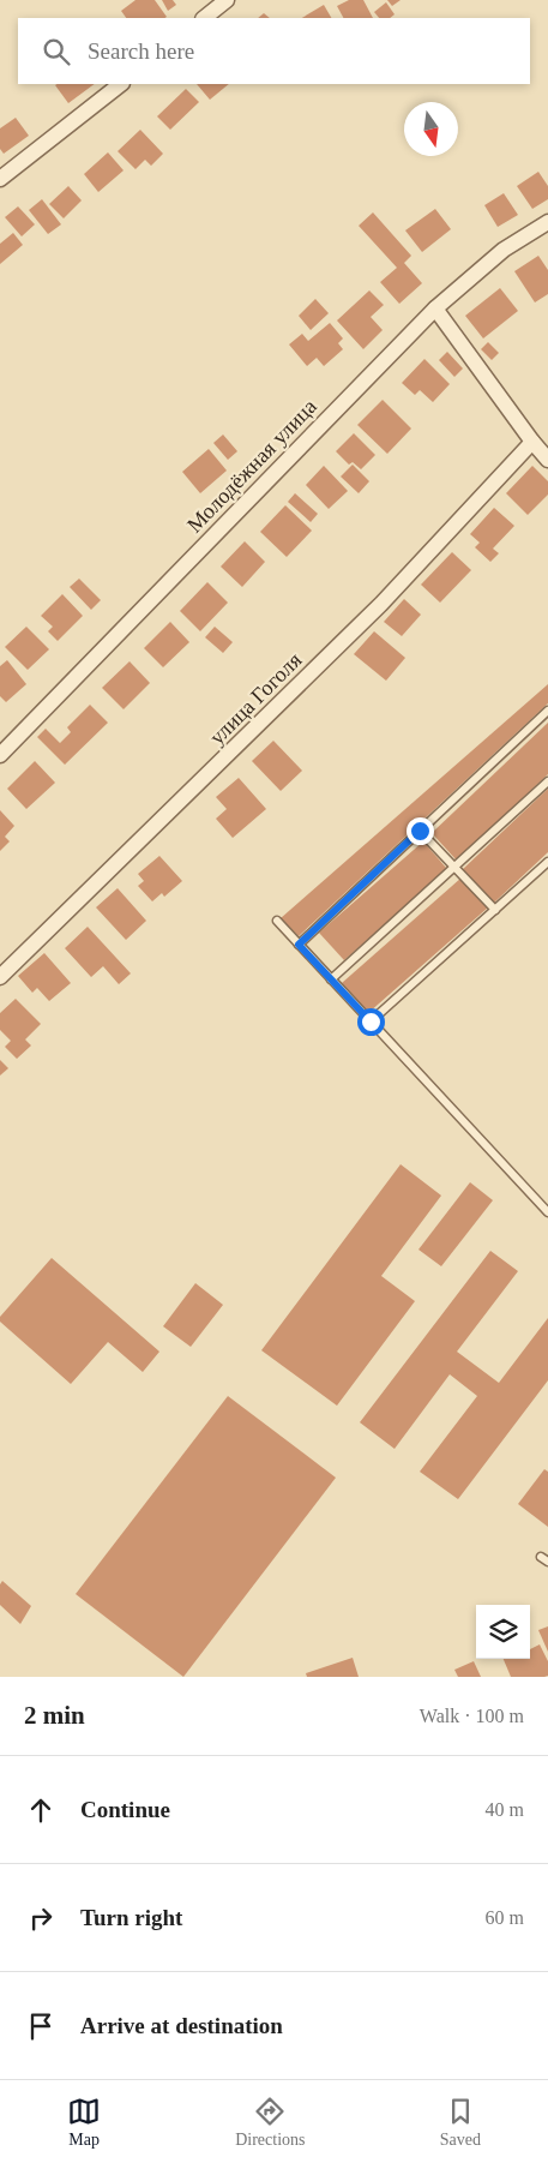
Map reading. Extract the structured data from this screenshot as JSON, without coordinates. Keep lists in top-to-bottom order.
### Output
{
  "streets": {
    "street": ["Молодёжная улица", "улица Гоголя"]
  },
  "north": "bottom",
  "page": {
    "search": "Search here",
    "heading": ["2 min", "Walk · 100 m"],
    "list": [
      ["Continue", "40 m"],
      ["Turn right", "60 m"],
      "Arrive at destination"
    ],
    "nav": ["Map", "Directions", "Saved"]
  }
}
